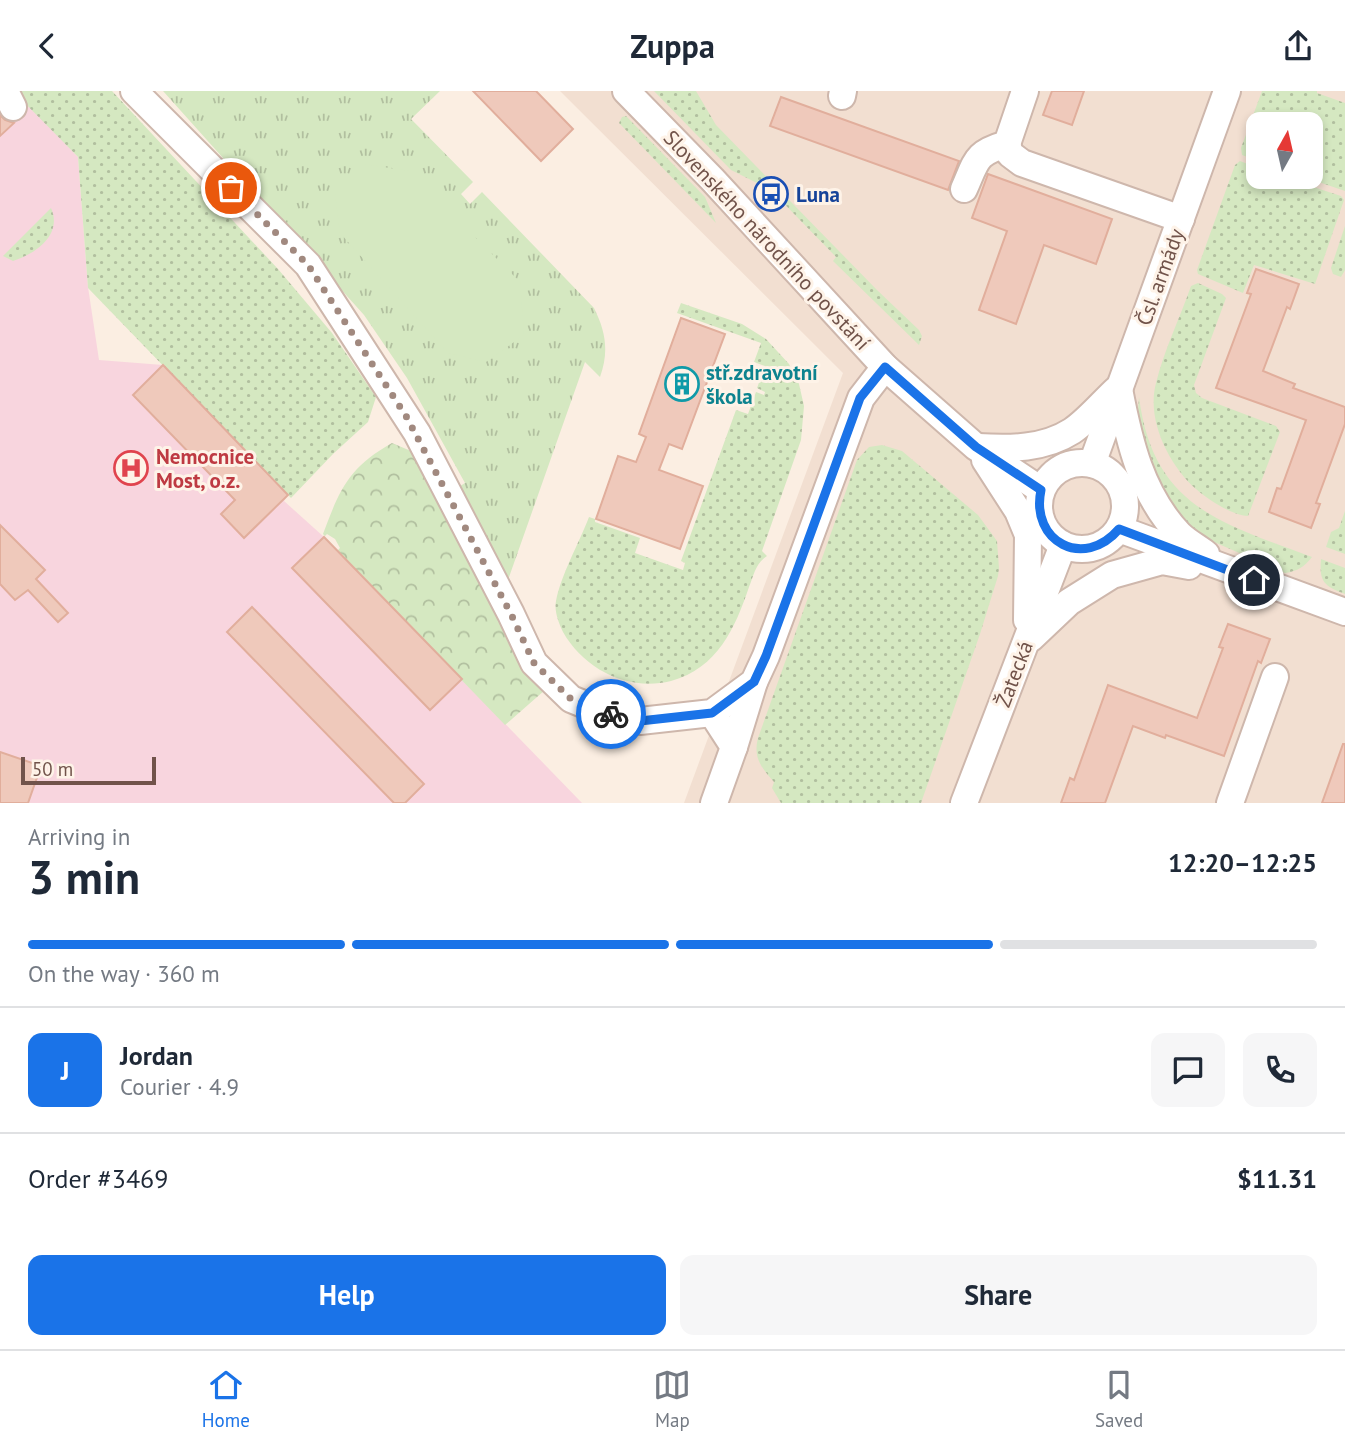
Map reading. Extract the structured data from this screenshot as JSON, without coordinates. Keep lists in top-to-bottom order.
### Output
{
  "streets": {
    "street": ["Slovenského národního povstání", "Čsl. armády", "Žatecká"]
  },
  "crossings": [
    ["Slovenského národního povstání", "Čsl. armády"],
    ["Slovenského národního povstání", "Žatecká"],
    ["Čsl. armády", "Žatecká"]
  ],
  "places": {
    "bus stop": ["Luna"],
    "building": ["stř.zdravotní škola"],
    "hospital": ["Nemocnice Most, o.z."]
  },
  "scale_bar": "50 m",
  "north": "top",
  "page": {
    "header": "Zuppa",
    "scale": "50 m",
    "heading": ["3 min", "Arriving in", "12:20–12:25"],
    "panel": [
      "Jordan",
      "Courier · 4.9",
      "Order #3469",
      "$11.31"
    ],
    "bar": "On the way · 360 m",
    "round": "J",
    "buttons": ["Help", "Share"],
    "tabs": ["Home", "Map", "Saved"]
  }
}
